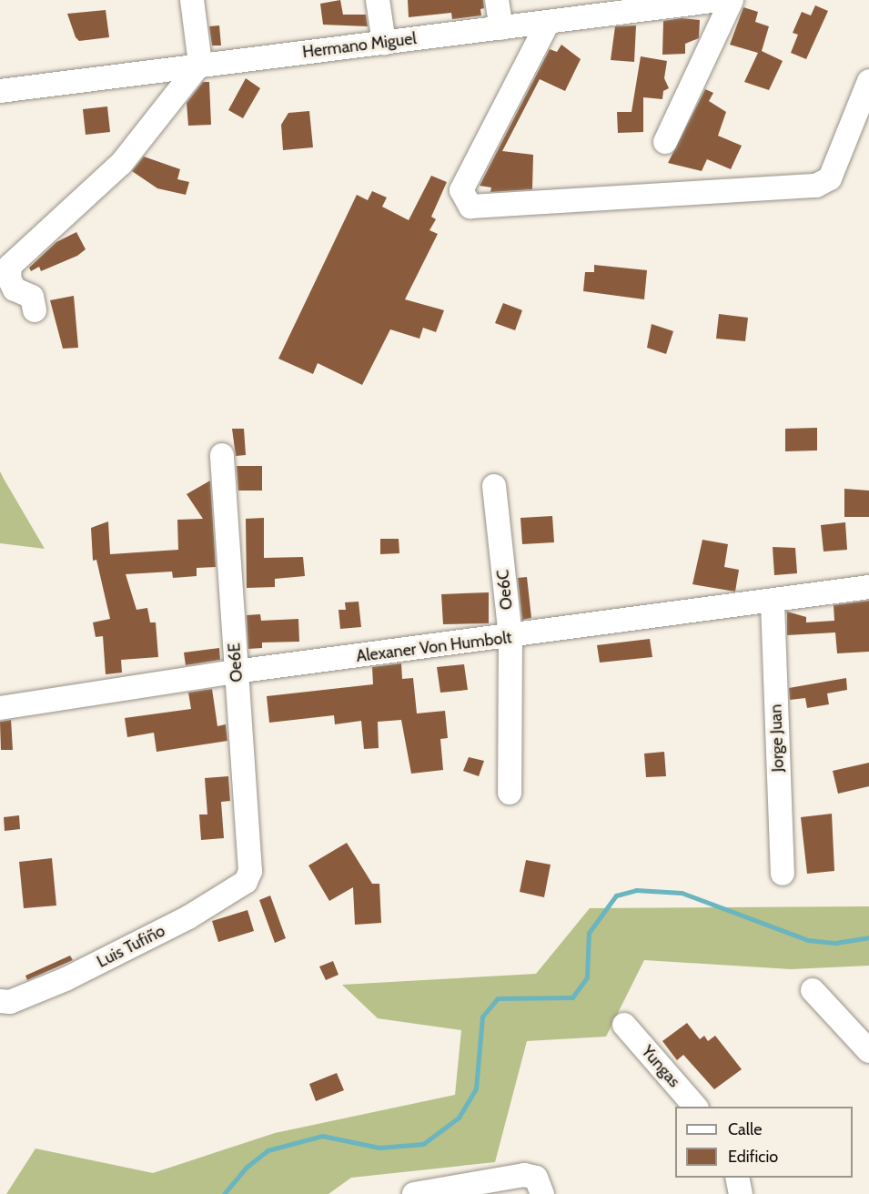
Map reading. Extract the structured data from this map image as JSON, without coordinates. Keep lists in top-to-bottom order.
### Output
{
  "streets": {
    "street": [
      "Hermano Miguel",
      "Oe6C",
      "Alexaner Von Humbolt",
      "Oe6E",
      "Jorge Juan",
      "Luis Tufiño",
      "Yungas"
    ]
  },
  "crossings": [
    ["Oe6C", "Alexaner Von Humbolt"],
    ["Alexaner Von Humbolt", "Oe6E"],
    ["Alexaner Von Humbolt", "Jorge Juan"],
    ["Oe6E", "Luis Tufiño"]
  ],
  "legend": ["Calle", "Edificio"]
}
